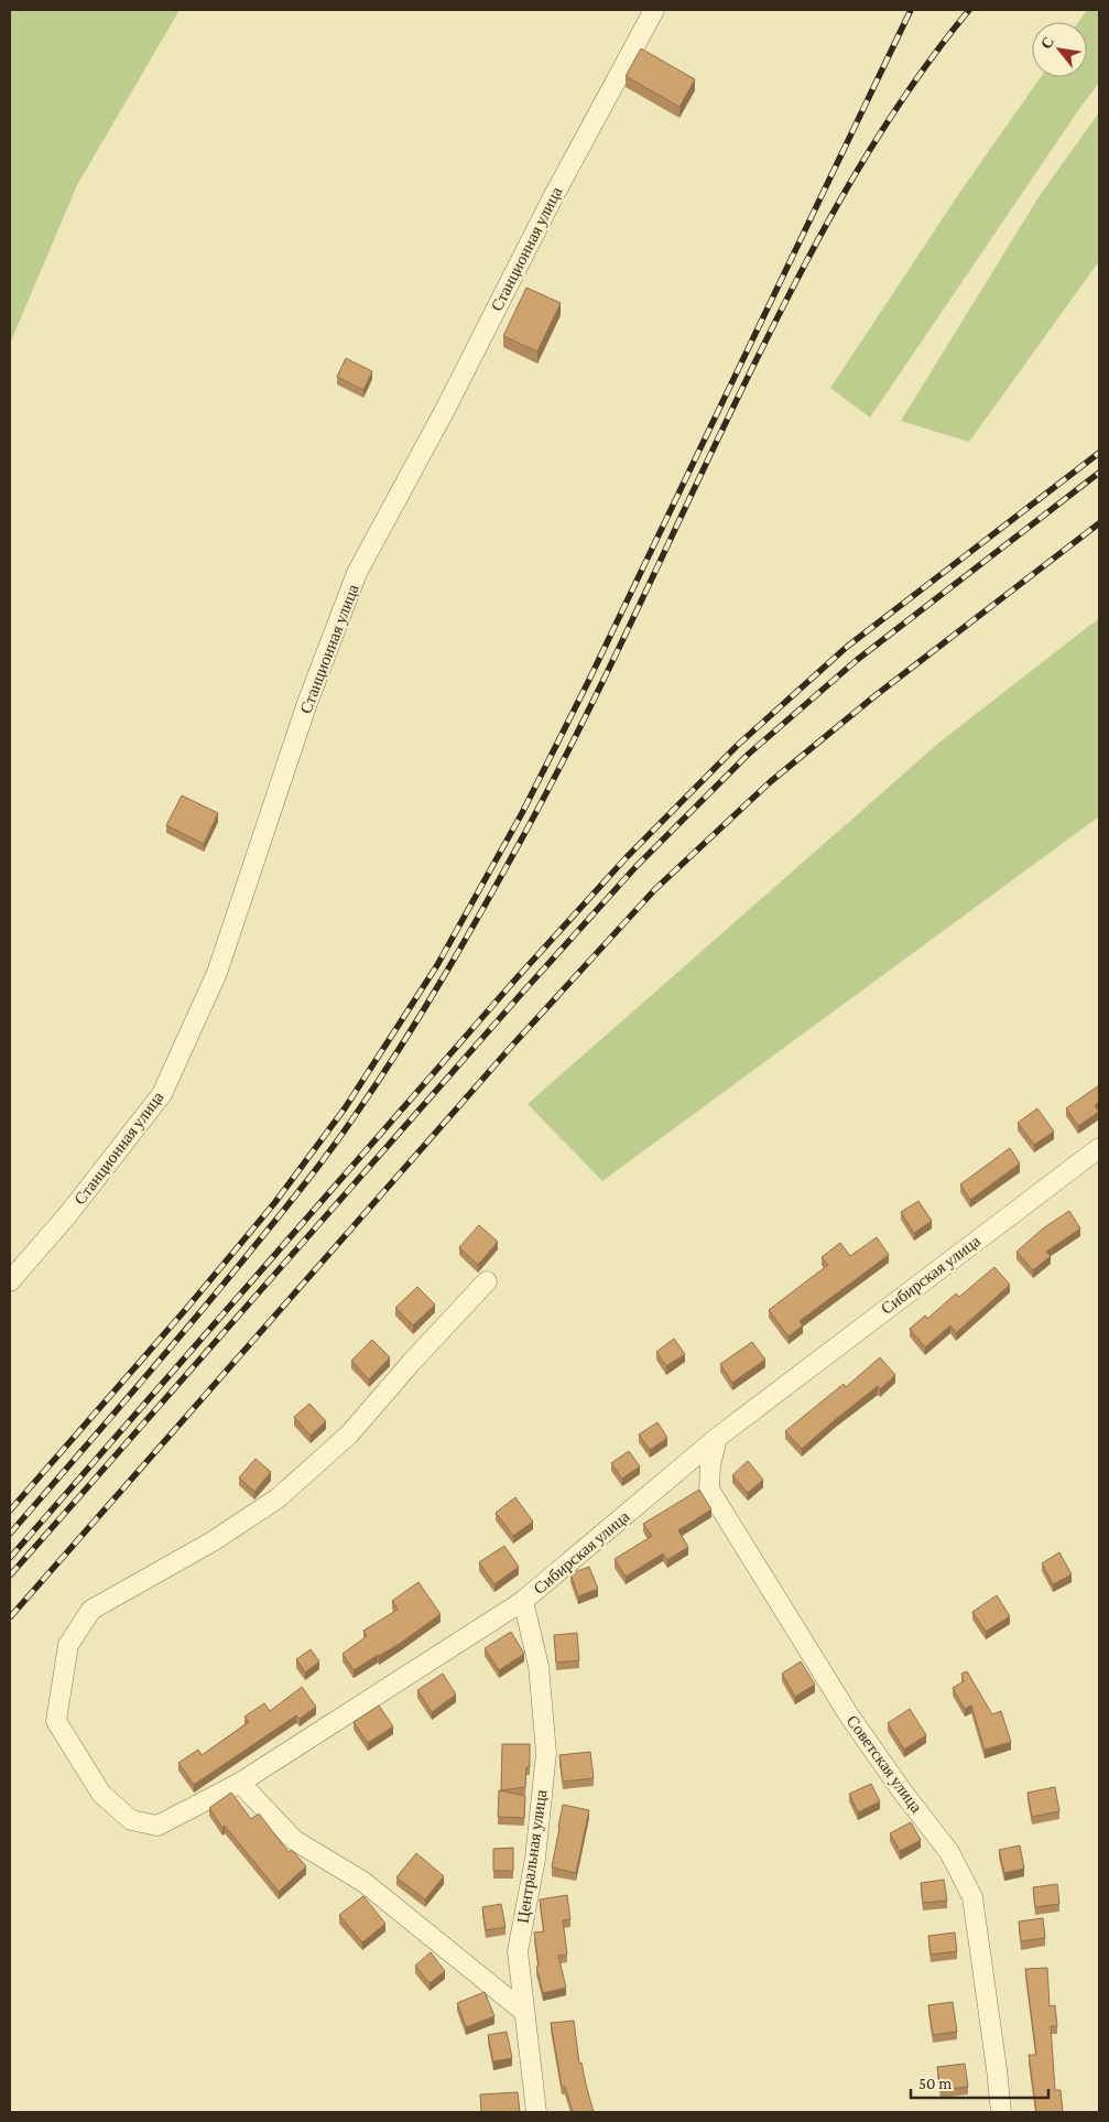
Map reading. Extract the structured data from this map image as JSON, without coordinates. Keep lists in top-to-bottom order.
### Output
{
  "streets": {
    "street": [
      "Станционная улица",
      "Сибирская улица",
      "Советская улица",
      "Центральная улица"
    ]
  },
  "crossings": [
    ["Сибирская улица", "Советская улица"],
    ["Сибирская улица", "Центральная улица"]
  ],
  "scale_bar": "50 m",
  "north": "top left"
}
